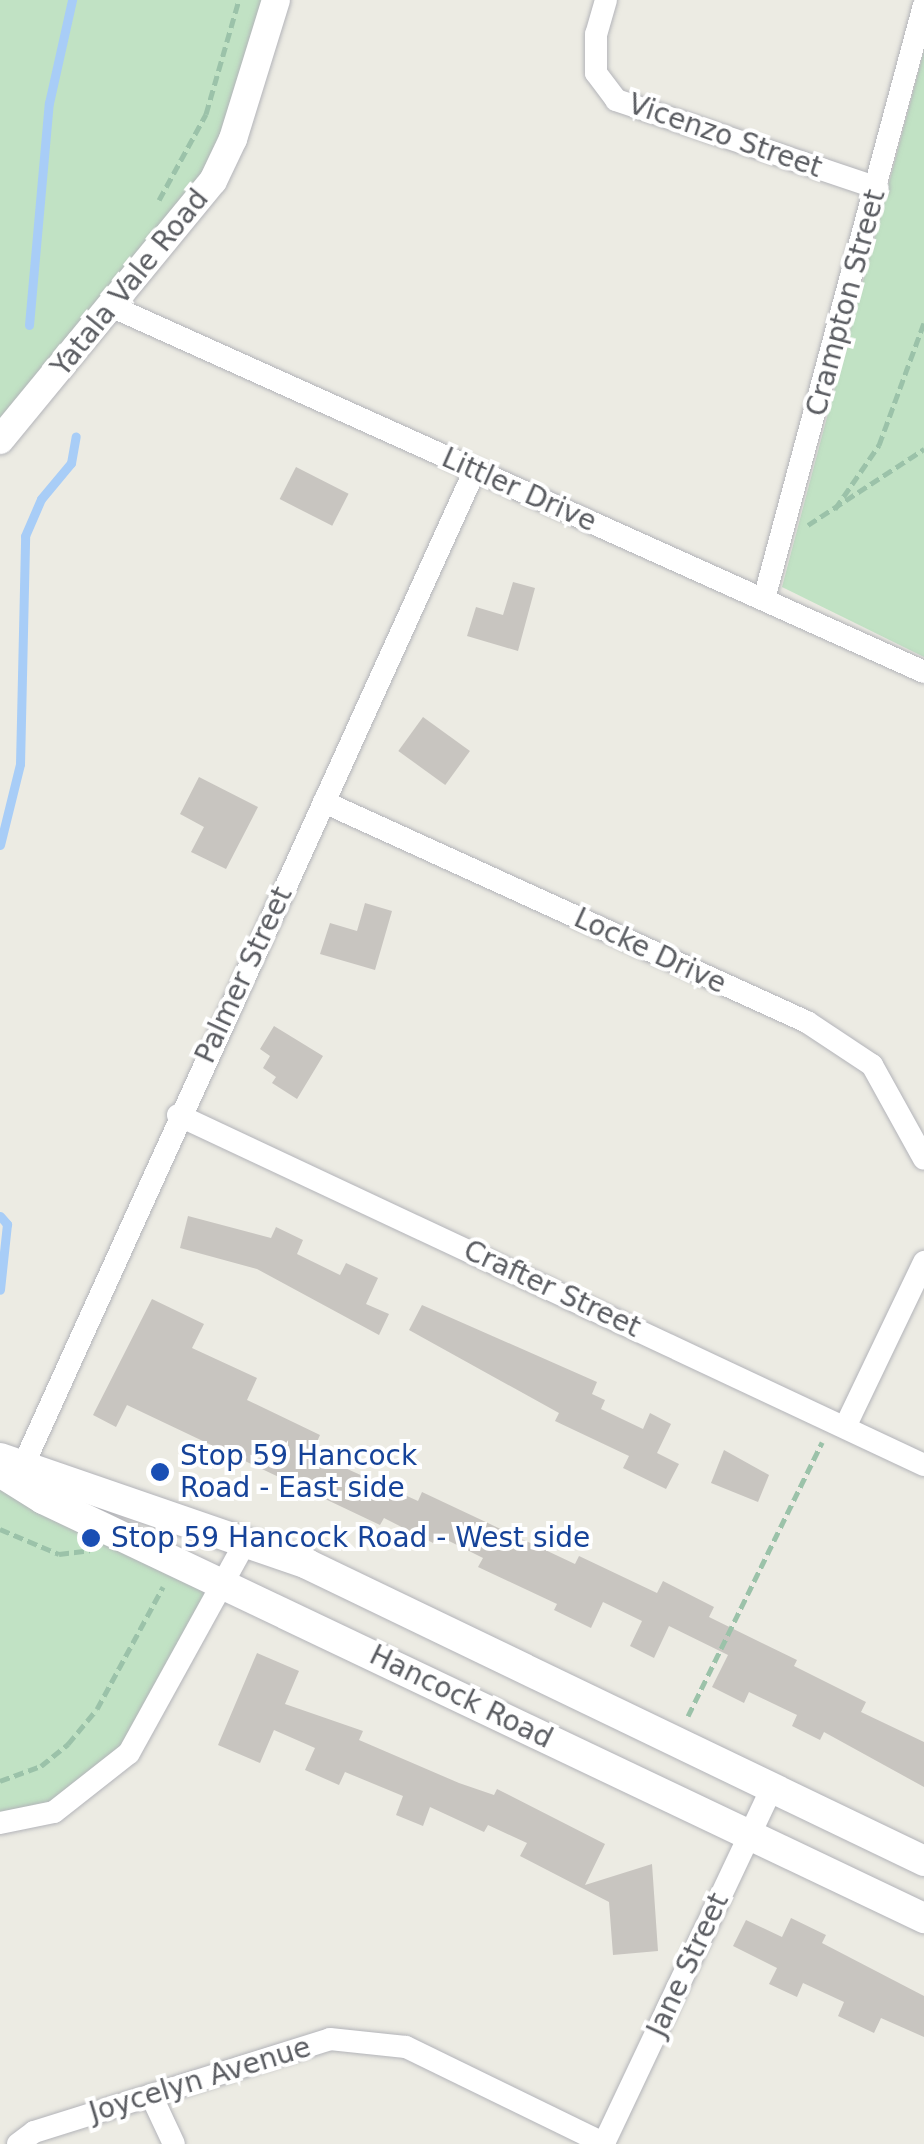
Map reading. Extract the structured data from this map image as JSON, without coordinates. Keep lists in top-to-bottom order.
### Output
{
  "streets": {
    "main road": ["Hancock Road"],
    "street": [
      "Vicenzo Street",
      "Yatala Vale Road",
      "Crampton Street",
      "Littler Drive",
      "Locke Drive",
      "Palmer Street",
      "Crafter Street",
      "Jane Street",
      "Joycelyn Avenue"
    ]
  },
  "crossings": [
    ["Vicenzo Street", "Crampton Street"],
    ["Yatala Vale Road", "Littler Drive"],
    ["Crampton Street", "Littler Drive"],
    ["Littler Drive", "Palmer Street"],
    ["Locke Drive", "Palmer Street"],
    ["Palmer Street", "Crafter Street"],
    ["Palmer Street", "Hancock Road"],
    ["Hancock Road", "Jane Street"],
    ["Jane Street", "Joycelyn Avenue"]
  ],
  "places": ["Stop 59 Hancock Road - East side", "Stop 59 Hancock Road - West side"]
}
